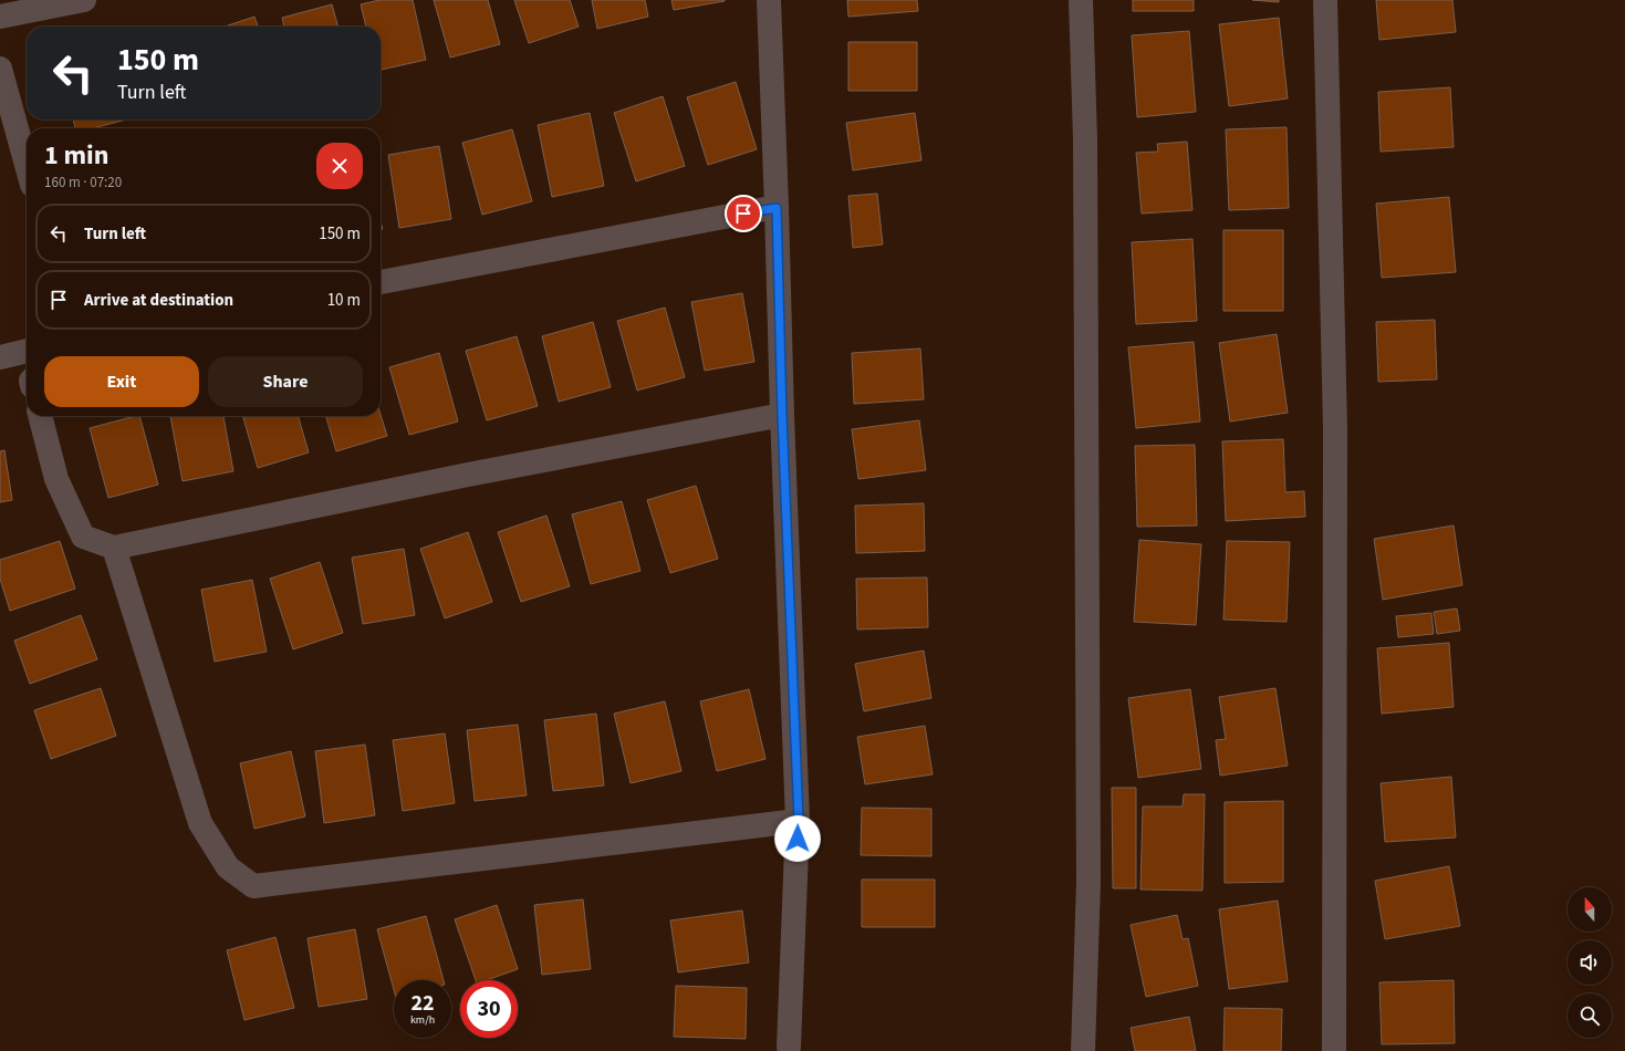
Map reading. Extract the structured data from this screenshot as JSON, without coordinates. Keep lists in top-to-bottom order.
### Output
{
  "north": "top",
  "page": {
    "turn": ["150 m", "Turn left"],
    "heading": ["1 min", "160 m · 07:20"],
    "list": [
      {
        "name": "Turn left",
        "value": "150 m"
      },
      {
        "name": "Arrive at destination",
        "value": "10 m"
      }
    ],
    "buttons": ["Exit", "Share"],
    "speed": "22 km/h",
    "limit": "30"
  }
}
